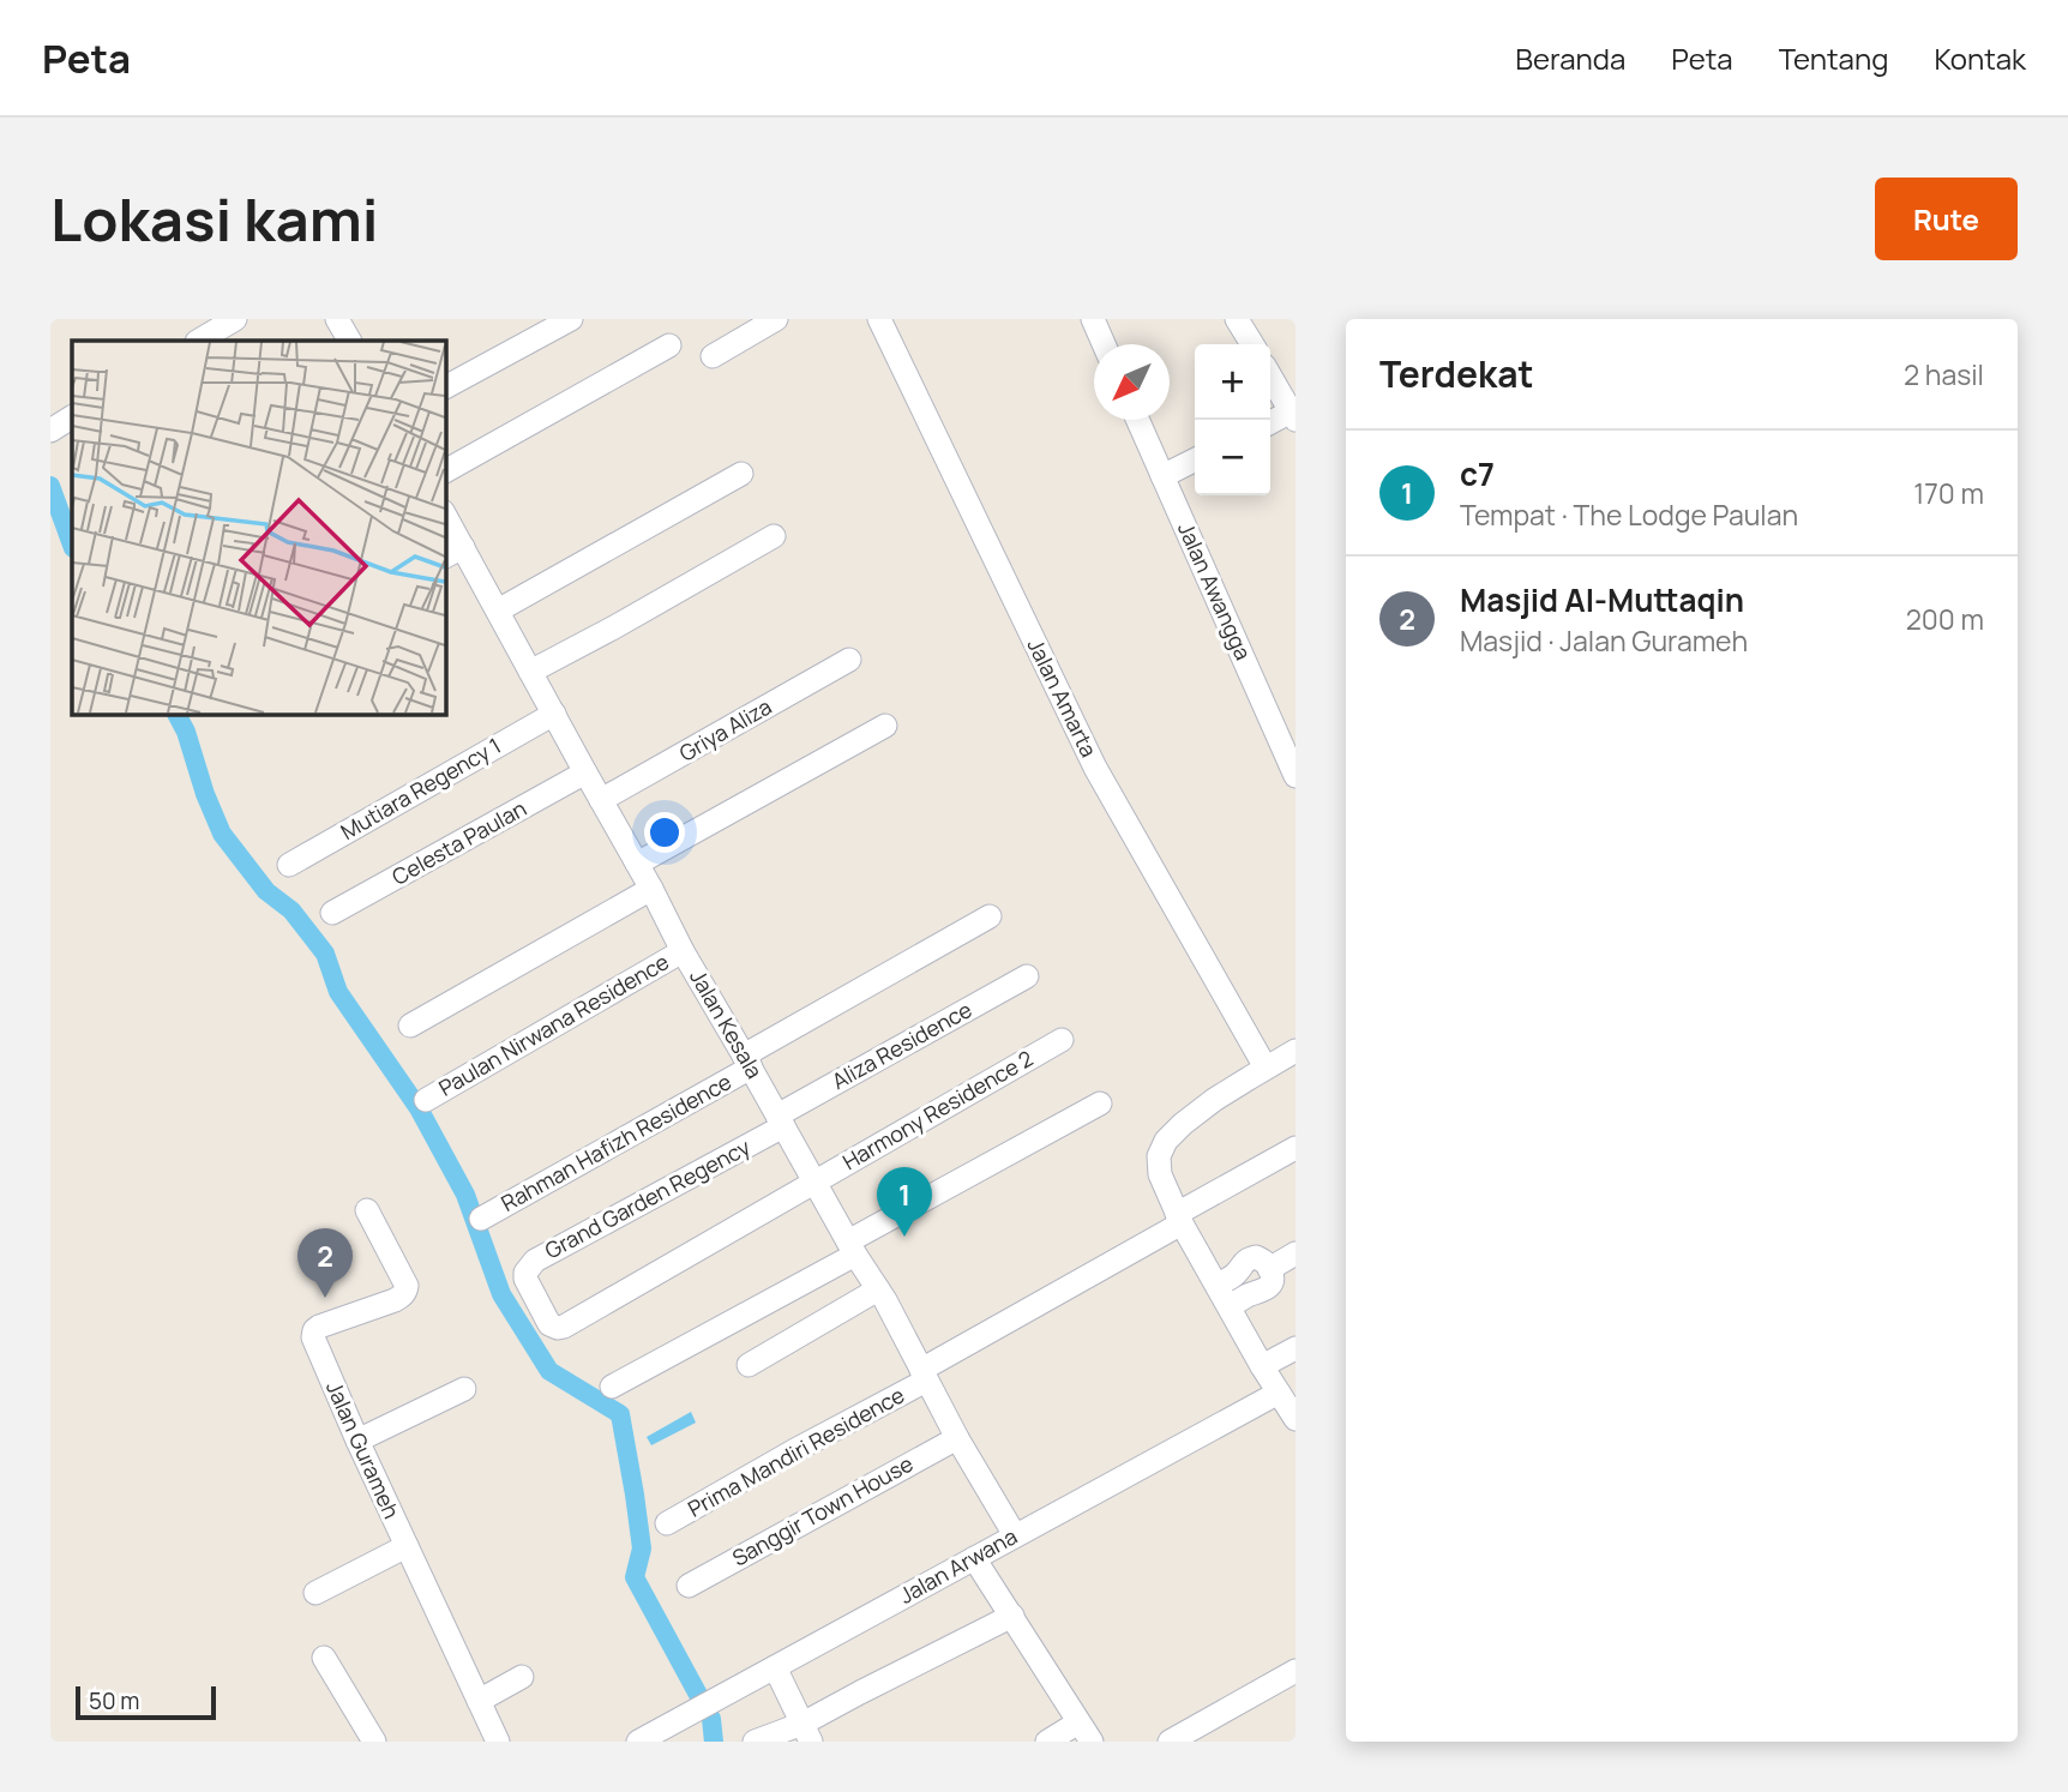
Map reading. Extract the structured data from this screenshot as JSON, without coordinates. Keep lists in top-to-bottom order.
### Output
{
  "streets": {
    "street": [
      "Jalan Awangga",
      "Jalan Amarta",
      "Griya Aliza",
      "Mutiara Regency 1",
      "Celesta Paulan",
      "Jalan Kesala",
      "Paulan Nirwana Residence",
      "Aliza Residence",
      "Harmony Residence 2",
      "Rahman Hafizh Residence",
      "Grand Garden Regency",
      "Jalan Gurameh",
      "Prima Mandiri Residence",
      "Sanggir Town House",
      "Jalan Arwana"
    ]
  },
  "crossings": [
    ["Griya Aliza", "Jalan Kesala"],
    ["Mutiara Regency 1", "Jalan Kesala"],
    ["Celesta Paulan", "Jalan Kesala"],
    ["Jalan Kesala", "Paulan Nirwana Residence"],
    ["Jalan Kesala", "Aliza Residence"],
    ["Jalan Kesala", "Harmony Residence 2"],
    ["Jalan Kesala", "Rahman Hafizh Residence"],
    ["Jalan Kesala", "Grand Garden Regency"],
    ["Jalan Kesala", "Prima Mandiri Residence"],
    ["Jalan Kesala", "Sanggir Town House"],
    ["Jalan Kesala", "Jalan Arwana"],
    ["Aliza Residence", "Grand Garden Regency"],
    ["Harmony Residence 2", "Grand Garden Regency"]
  ],
  "scale_bar": "50 m",
  "north": "bottom left",
  "page": {
    "header": "Peta",
    "nav": [
      "Beranda",
      "Peta",
      "Tentang",
      "Kontak"
    ],
    "buttons": "Rute",
    "title": "Lokasi kami",
    "heading": ["Terdekat", "2 hasil"],
    "map_buttons": ["+", "−"],
    "list": [
      {
        "mark": "1",
        "name": "c7",
        "note": "Tempat · The Lodge Paulan",
        "value": "170 m"
      },
      {
        "mark": "2",
        "name": "Masjid Al-Muttaqin",
        "note": "Masjid · Jalan Gurameh",
        "value": "200 m"
      }
    ],
    "pins": ["1", "2"],
    "scale": "50 m"
  }
}
